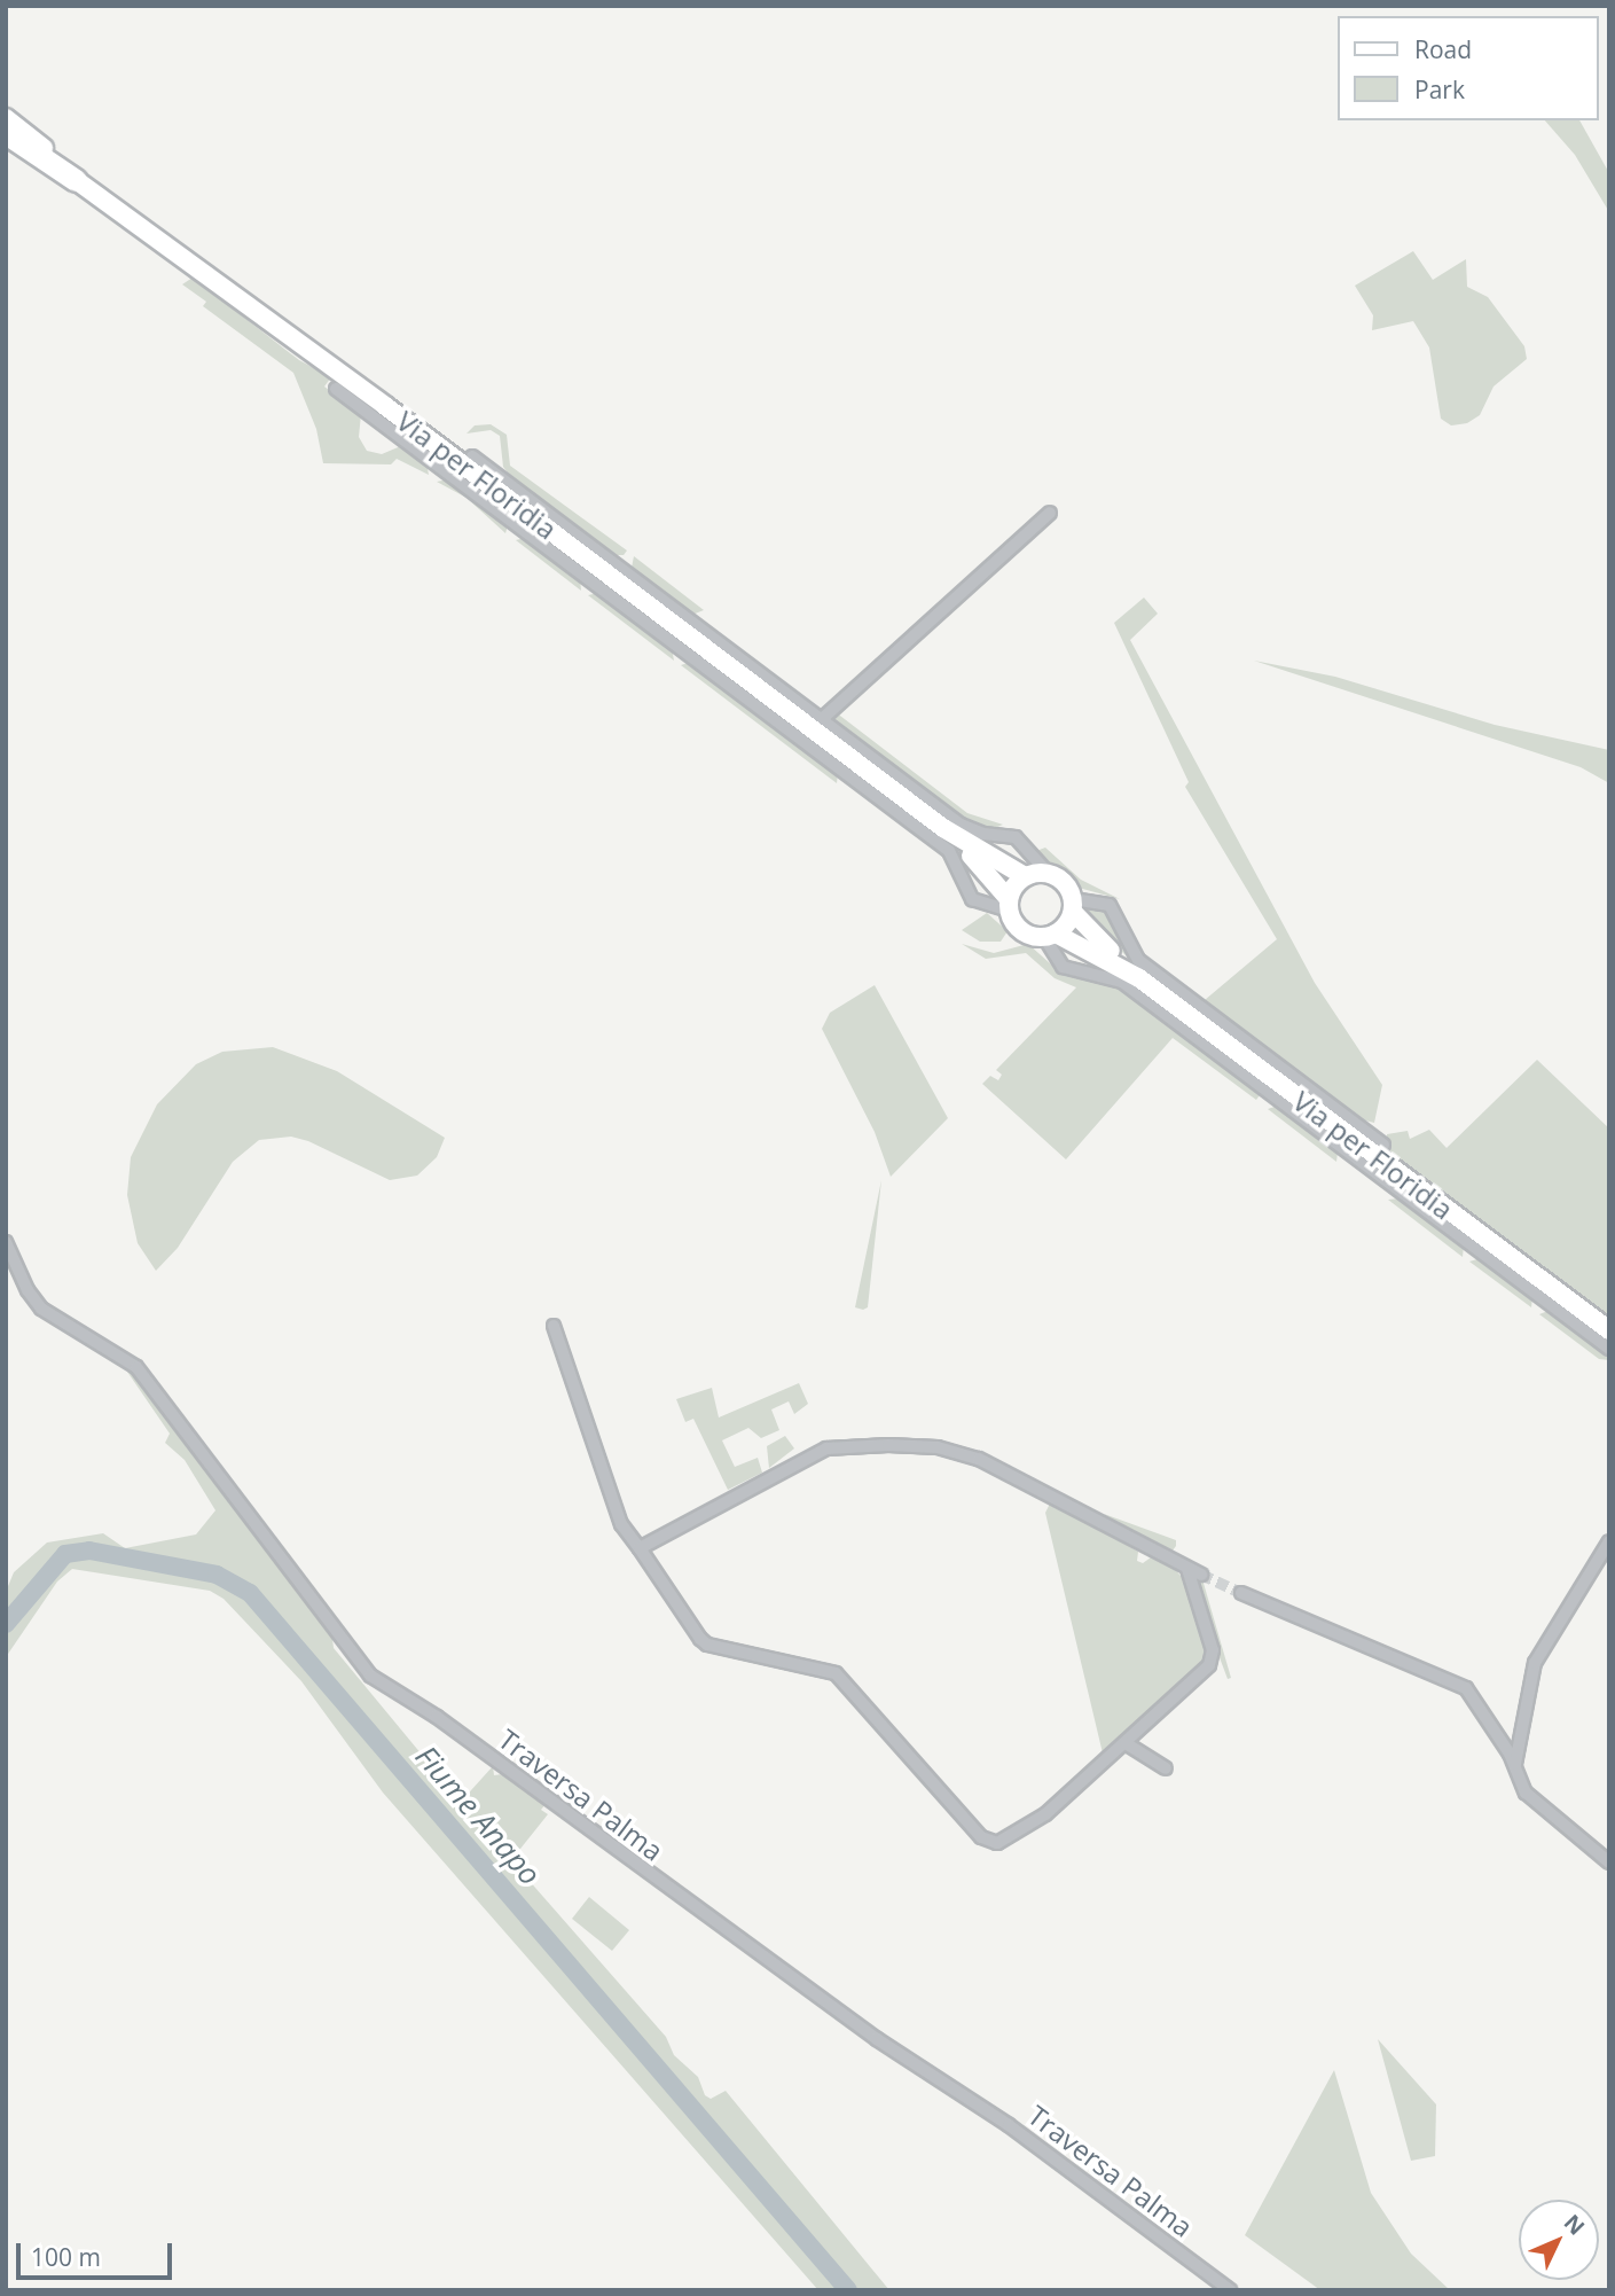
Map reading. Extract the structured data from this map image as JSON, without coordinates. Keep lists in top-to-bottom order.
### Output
{
  "streets": {
    "main road": ["Via per Floridia"],
    "street": ["Traversa Palma"]
  },
  "water": ["Fiume Anapo"],
  "legend": ["Road", "Park"],
  "scale_bar": "100 m",
  "north": "top right"
}
